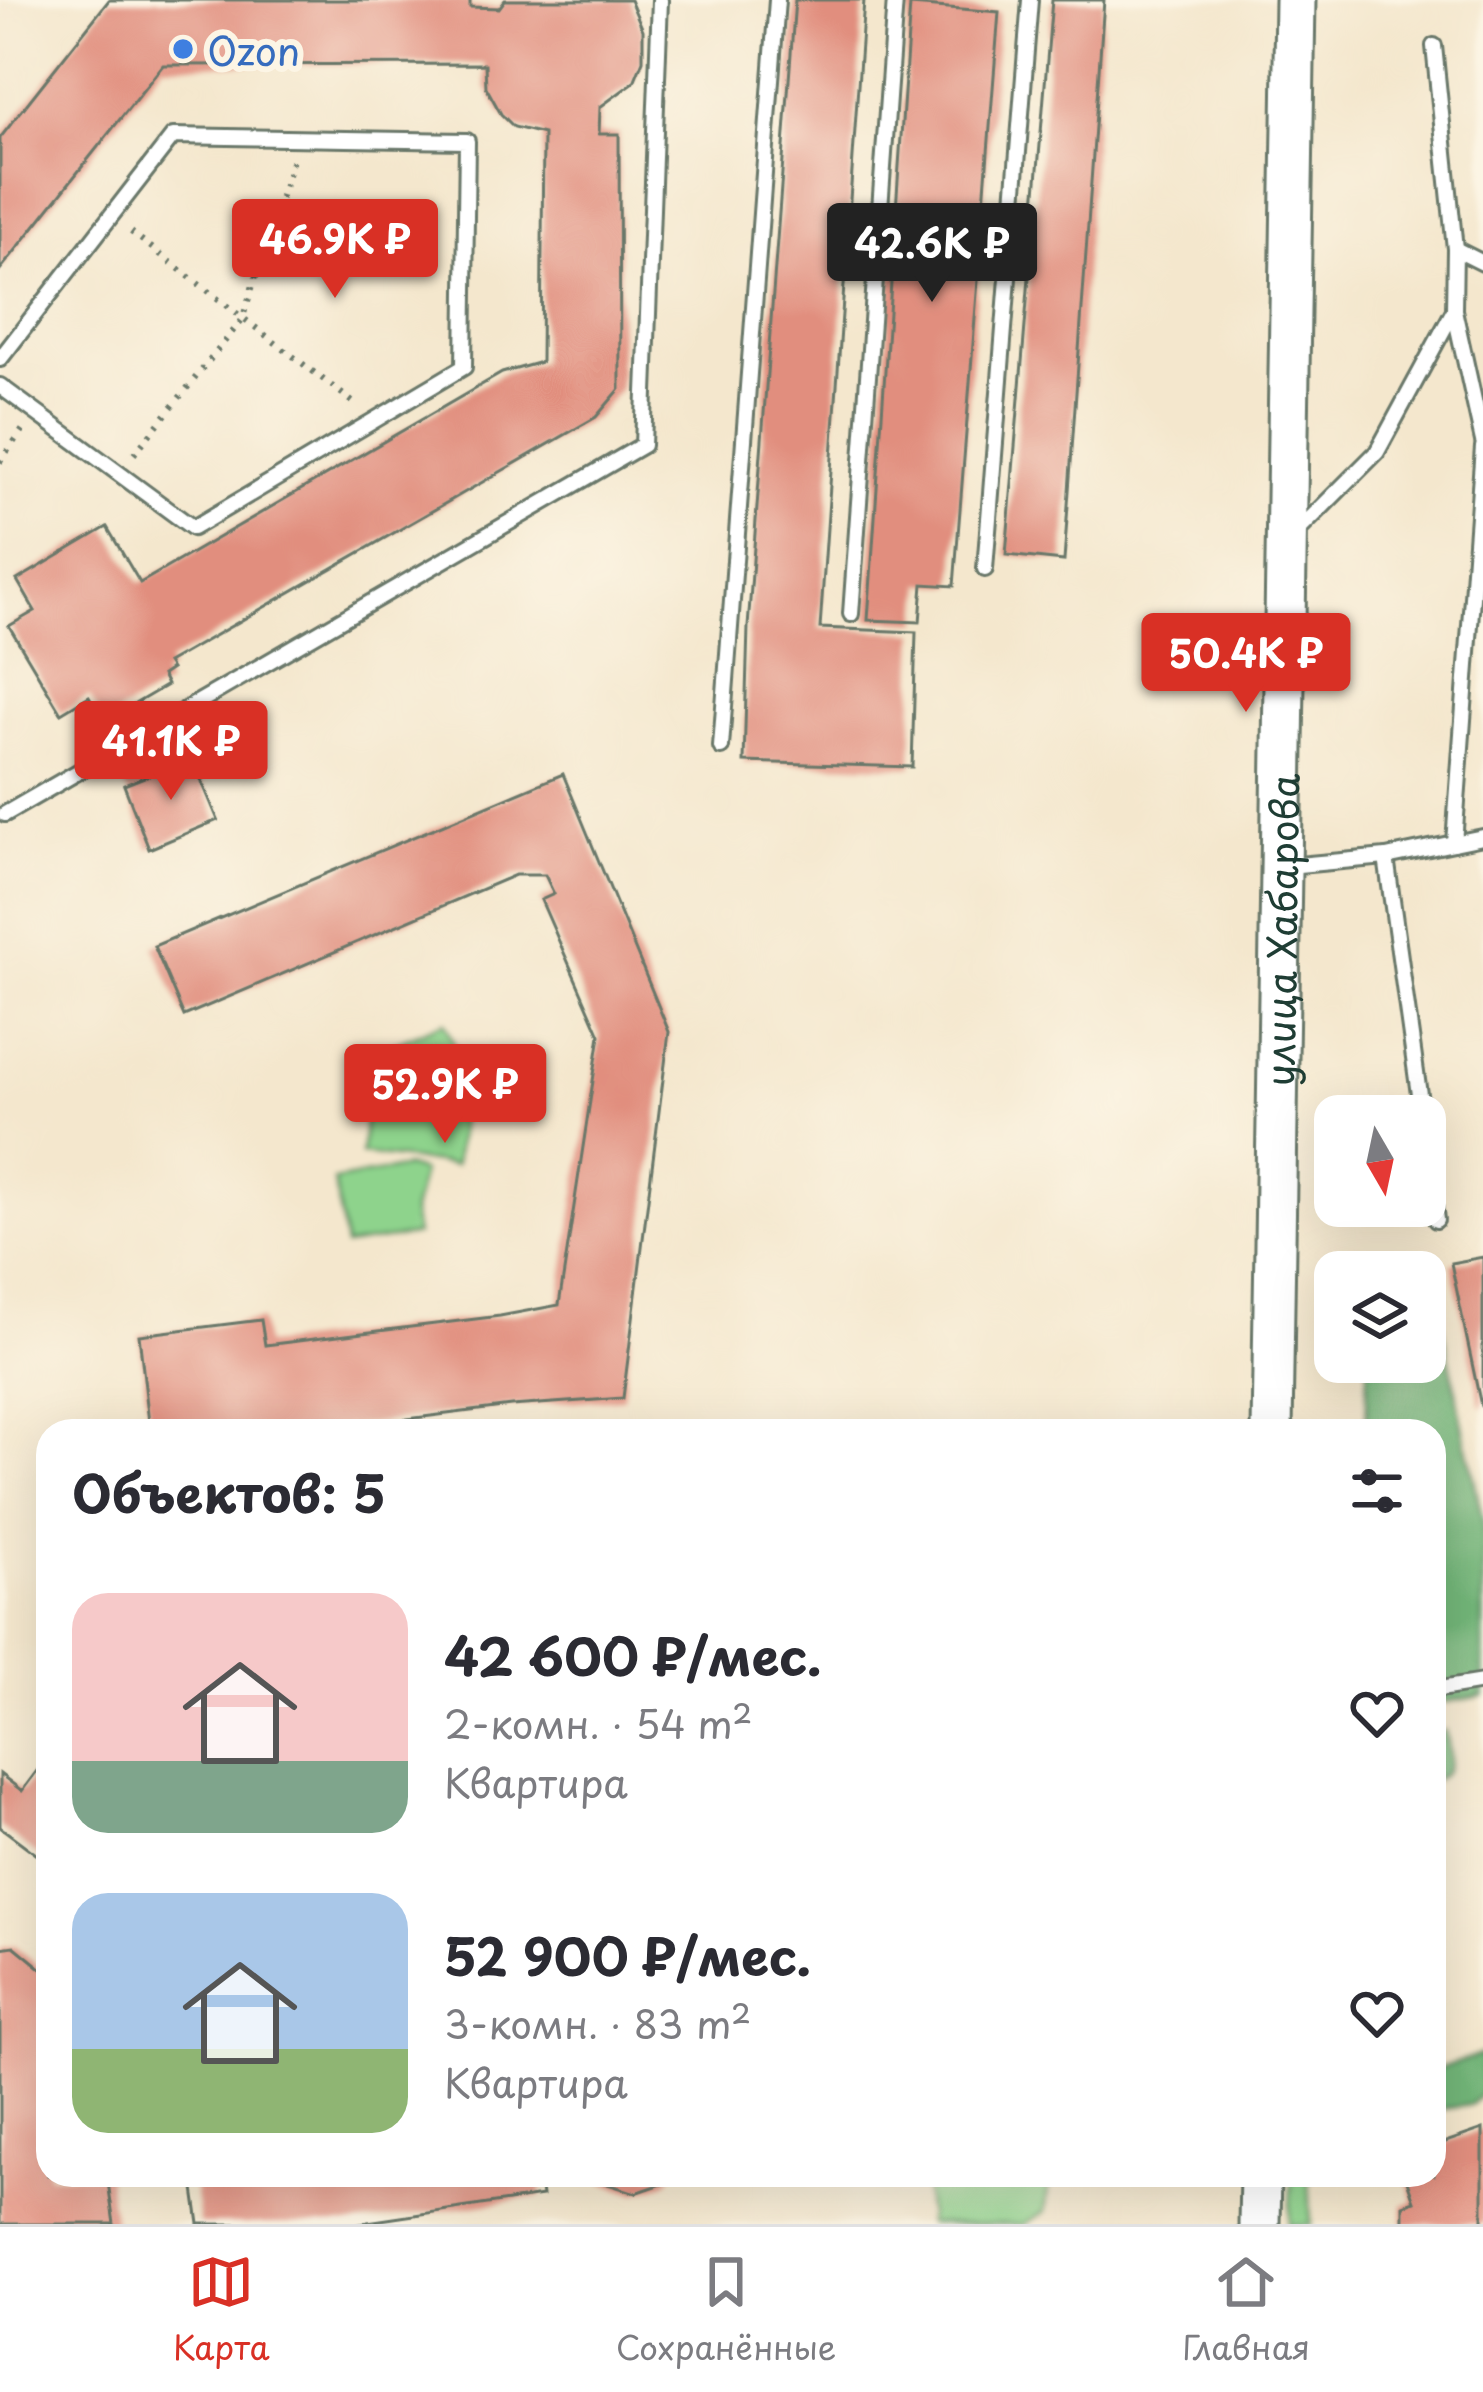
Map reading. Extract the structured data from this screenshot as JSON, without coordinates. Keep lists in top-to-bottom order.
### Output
{
  "streets": {
    "main road": ["улица Хабарова"]
  },
  "places": ["Ozon"],
  "north": "bottom",
  "page": {
    "price": [
      "46.9K ₽",
      "42.6K ₽",
      "50.4K ₽",
      "41.1K ₽",
      "52.9K ₽"
    ],
    "heading": "Объектов: 5",
    "list": [
      {
        "name": "42 600 ₽/мес.",
        "note": "2-комн. · 54 m² · Квартира"
      },
      {
        "name": "52 900 ₽/мес.",
        "note": "3-комн. · 83 m² · Квартира"
      }
    ],
    "tabs": ["Карта", "Сохранённые", "Главная"]
  }
}
